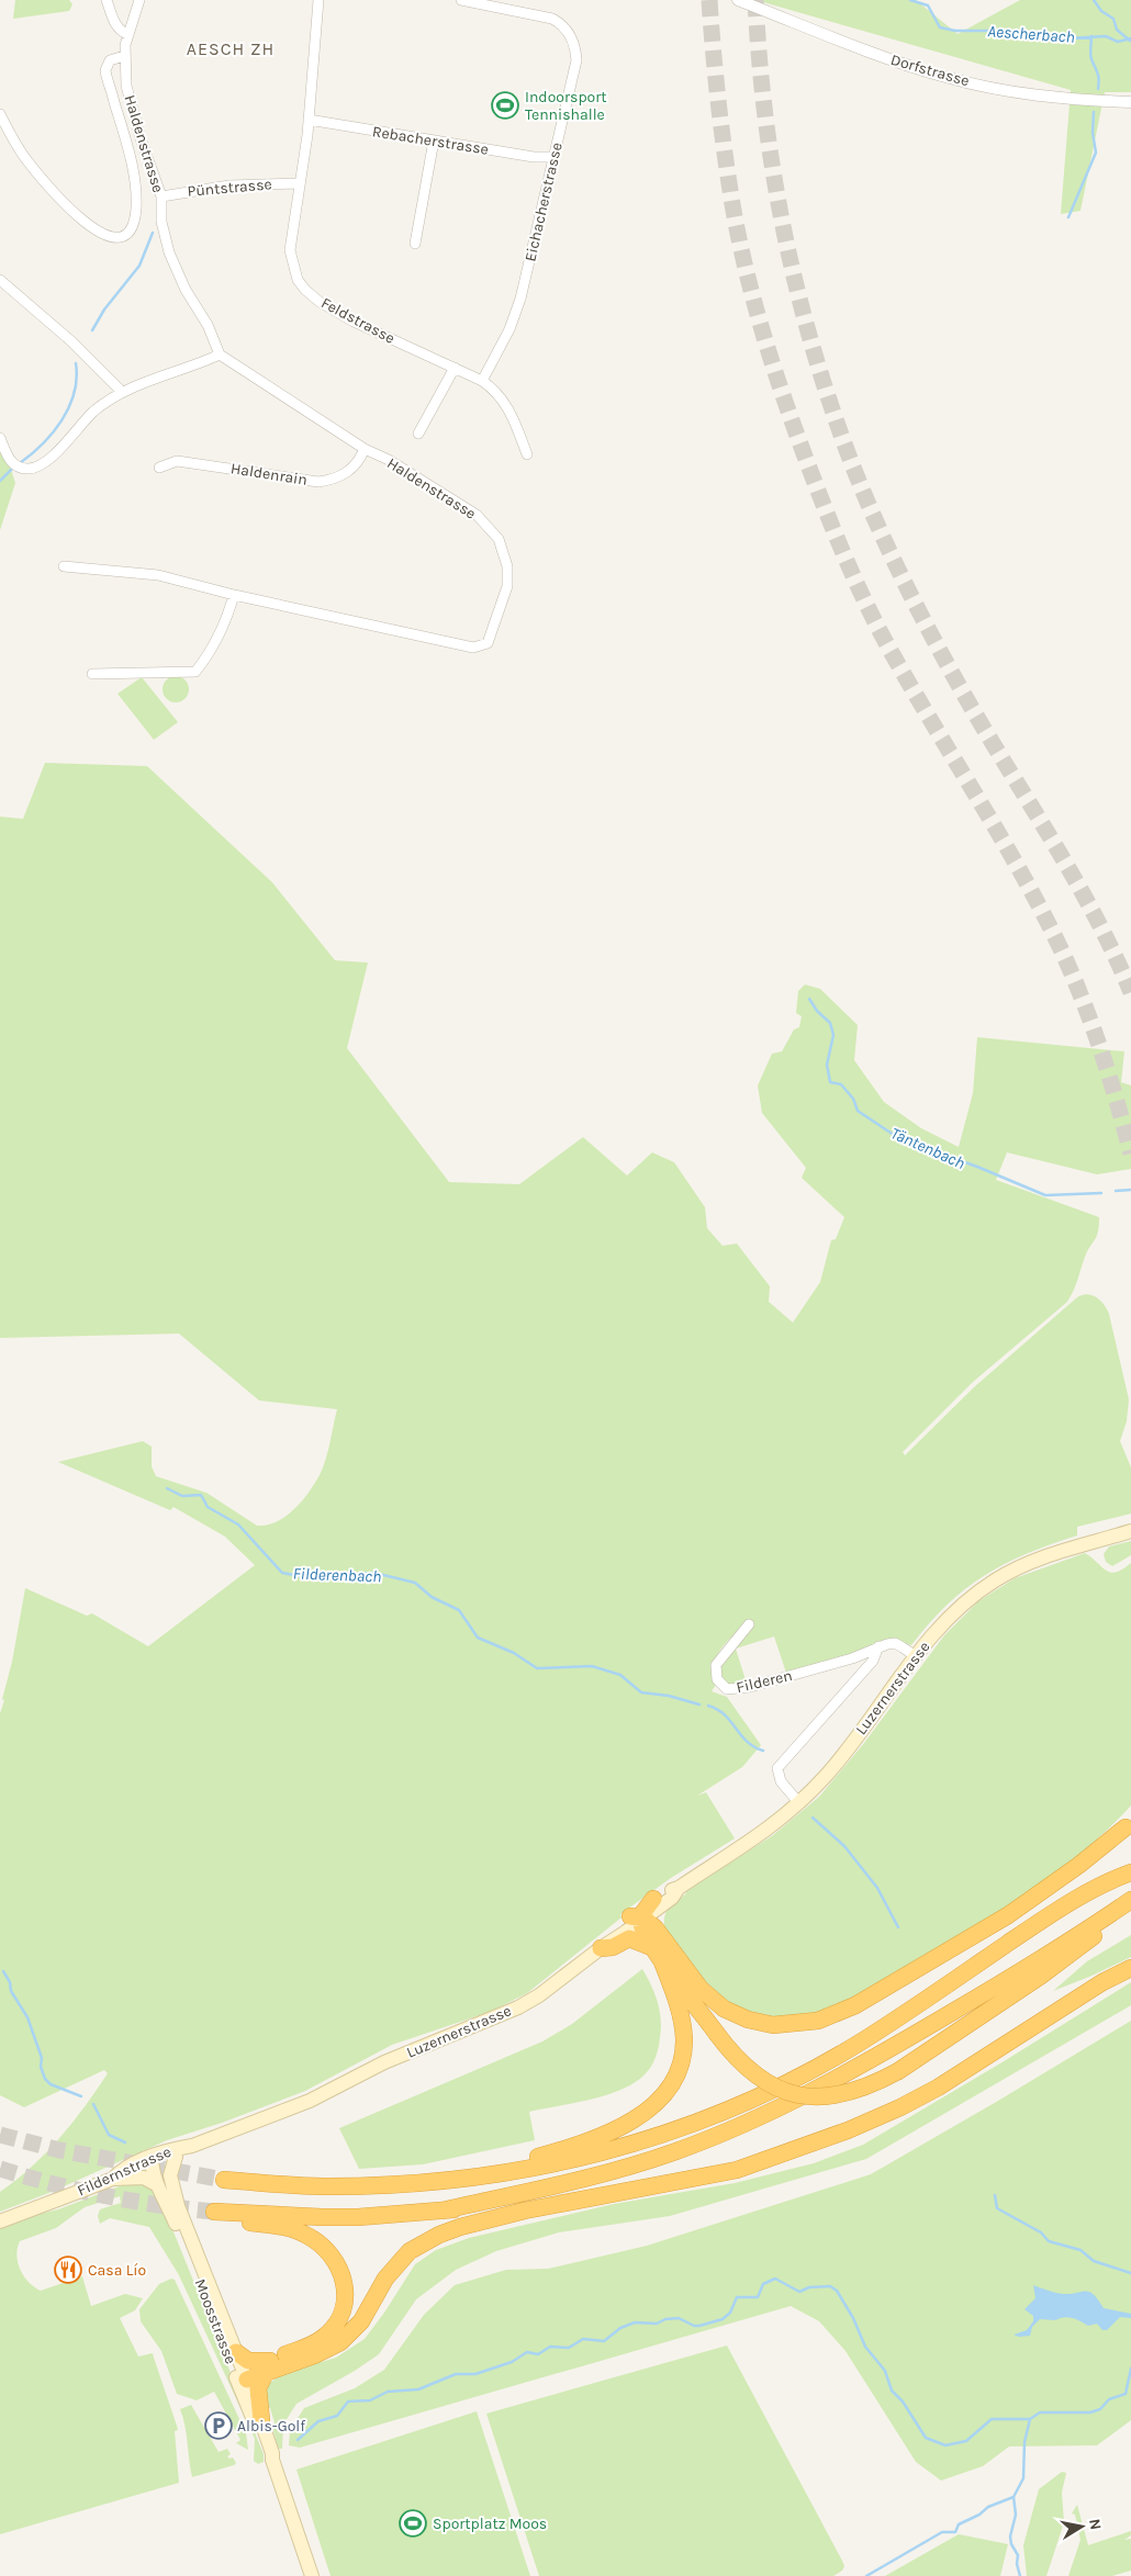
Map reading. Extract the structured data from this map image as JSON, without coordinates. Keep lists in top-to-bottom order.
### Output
{
  "streets": {
    "main road": ["Luzernerstrasse", "Fildernstrasse", "Moosstrasse"],
    "street": [
      "Dorfstrasse",
      "Rebacherstrasse",
      "Haldenstrasse",
      "Püntstrasse",
      "Eichacherstrasse",
      "Feldstrasse",
      "Haldenrain",
      "Filderen"
    ]
  },
  "crossings": [
    ["Rebacherstrasse", "Eichacherstrasse"],
    ["Rebacherstrasse", "Feldstrasse"],
    ["Haldenstrasse", "Püntstrasse"],
    ["Haldenstrasse", "Haldenrain"],
    ["Püntstrasse", "Feldstrasse"],
    ["Eichacherstrasse", "Feldstrasse"],
    ["Luzernerstrasse", "Fildernstrasse"],
    ["Fildernstrasse", "Moosstrasse"]
  ],
  "districts": ["AESCH ZH"],
  "water": ["Aescherbach", "Täntenbach", "Filderenbach"],
  "places": {
    "sports": ["Indoorsport Tennishalle", "Sportplatz Moos"],
    "restaurant": ["Casa Lío"],
    "parking": ["Albis-Golf"]
  },
  "north": "right"
}
